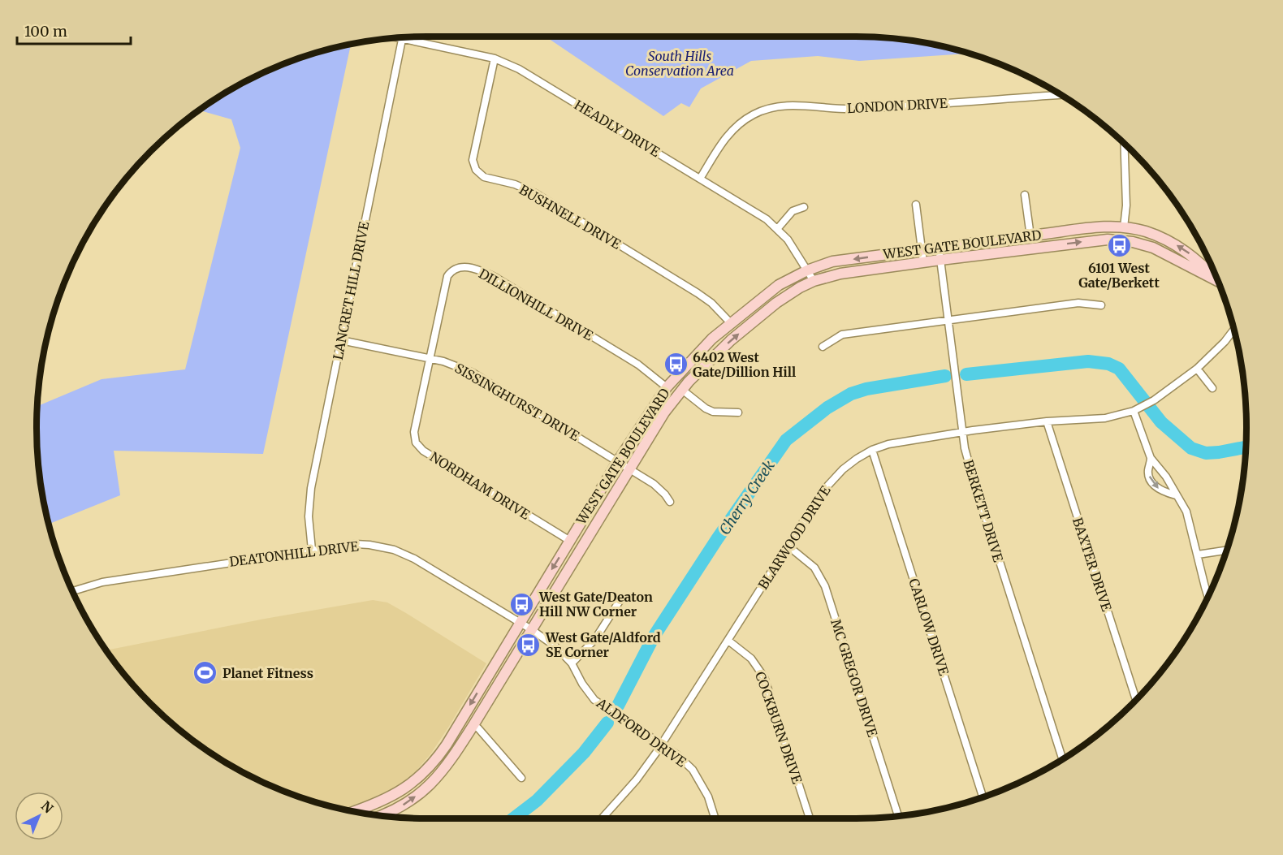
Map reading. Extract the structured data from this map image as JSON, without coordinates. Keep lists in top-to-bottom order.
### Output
{
  "streets": {
    "main road": ["WEST GATE BOULEVARD"],
    "street": [
      "LONDON DRIVE",
      "HEADLY DRIVE",
      "BUSHNELL DRIVE",
      "LANCRET HILL DRIVE",
      "DILLIONHILL DRIVE",
      "SISSINGHURST DRIVE",
      "NORDHAM DRIVE",
      "BERKETT DRIVE",
      "BLARWOOD DRIVE",
      "DEATONHILL DRIVE",
      "BAXTER DRIVE",
      "CARLOW DRIVE",
      "MC GREGOR DRIVE",
      "COCKBURN DRIVE",
      "ALDFORD DRIVE"
    ]
  },
  "crossings": [
    ["LONDON DRIVE", "HEADLY DRIVE"],
    ["HEADLY DRIVE", "BUSHNELL DRIVE"],
    ["HEADLY DRIVE", "WEST GATE BOULEVARD"],
    ["BUSHNELL DRIVE", "WEST GATE BOULEVARD"],
    ["WEST GATE BOULEVARD", "DILLIONHILL DRIVE"],
    ["WEST GATE BOULEVARD", "SISSINGHURST DRIVE"],
    ["WEST GATE BOULEVARD", "NORDHAM DRIVE"],
    ["WEST GATE BOULEVARD", "BERKETT DRIVE"],
    ["WEST GATE BOULEVARD", "DEATONHILL DRIVE"],
    ["WEST GATE BOULEVARD", "ALDFORD DRIVE"],
    ["LANCRET HILL DRIVE", "SISSINGHURST DRIVE"],
    ["LANCRET HILL DRIVE", "DEATONHILL DRIVE"],
    ["DILLIONHILL DRIVE", "SISSINGHURST DRIVE"],
    ["DILLIONHILL DRIVE", "NORDHAM DRIVE"],
    ["SISSINGHURST DRIVE", "NORDHAM DRIVE"],
    ["BERKETT DRIVE", "BLARWOOD DRIVE"],
    ["BLARWOOD DRIVE", "BAXTER DRIVE"],
    ["BLARWOOD DRIVE", "CARLOW DRIVE"],
    ["BLARWOOD DRIVE", "MC GREGOR DRIVE"],
    ["BLARWOOD DRIVE", "COCKBURN DRIVE"],
    ["BLARWOOD DRIVE", "ALDFORD DRIVE"],
    ["DEATONHILL DRIVE", "ALDFORD DRIVE"]
  ],
  "water": ["Cherry Creek"],
  "parks": ["South Hills Conservation Area"],
  "places": {
    "bus stop": [
      "6101 West Gate/Berkett",
      "6402 West Gate/Dillion Hill",
      "West Gate/Deaton Hill NW Corner",
      "West Gate/Aldford SE Corner"
    ],
    "sports": ["Planet Fitness"]
  },
  "scale_bar": "100 m",
  "north": "top right"
}
